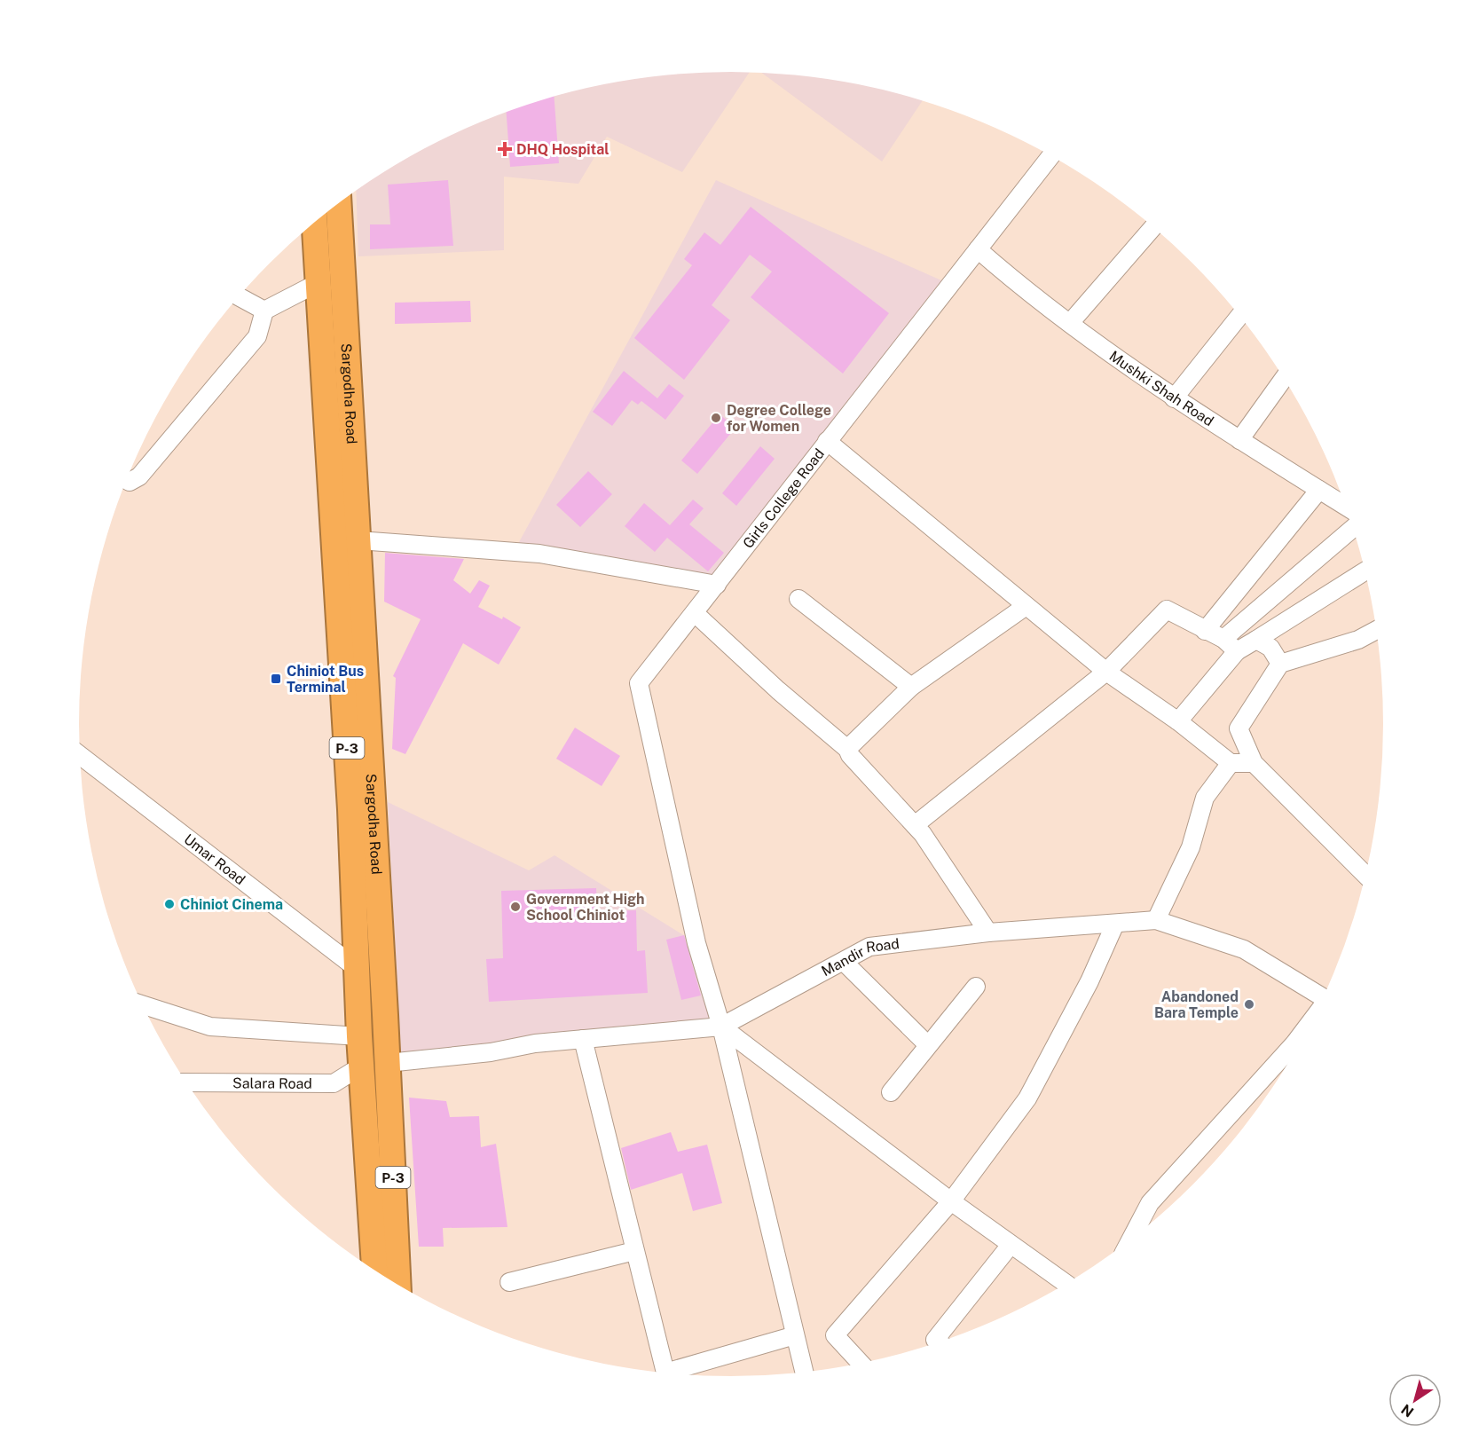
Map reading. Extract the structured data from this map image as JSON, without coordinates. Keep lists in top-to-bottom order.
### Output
{
  "streets": {
    "highway": ["Sargodha Road", "P-3"],
    "street": [
      "Mushki Shah Road",
      "Girls College Road",
      "Umar Road",
      "Mandir Road",
      "Salara Road"
    ]
  },
  "crossings": [
    ["Mushki Shah Road", "Girls College Road"],
    ["Sargodha Road", "Umar Road"],
    ["Sargodha Road", "Mandir Road"],
    ["Sargodha Road", "Salara Road"],
    ["Girls College Road", "Mandir Road"]
  ],
  "places": {
    "health": ["DHQ Hospital"],
    "other": [
      "Degree College for Women",
      "Chiniot Cinema",
      "Government High School Chiniot",
      "Abandoned Bara Temple"
    ],
    "transit": ["Chiniot Bus Terminal"]
  },
  "north": "bottom left"
}
